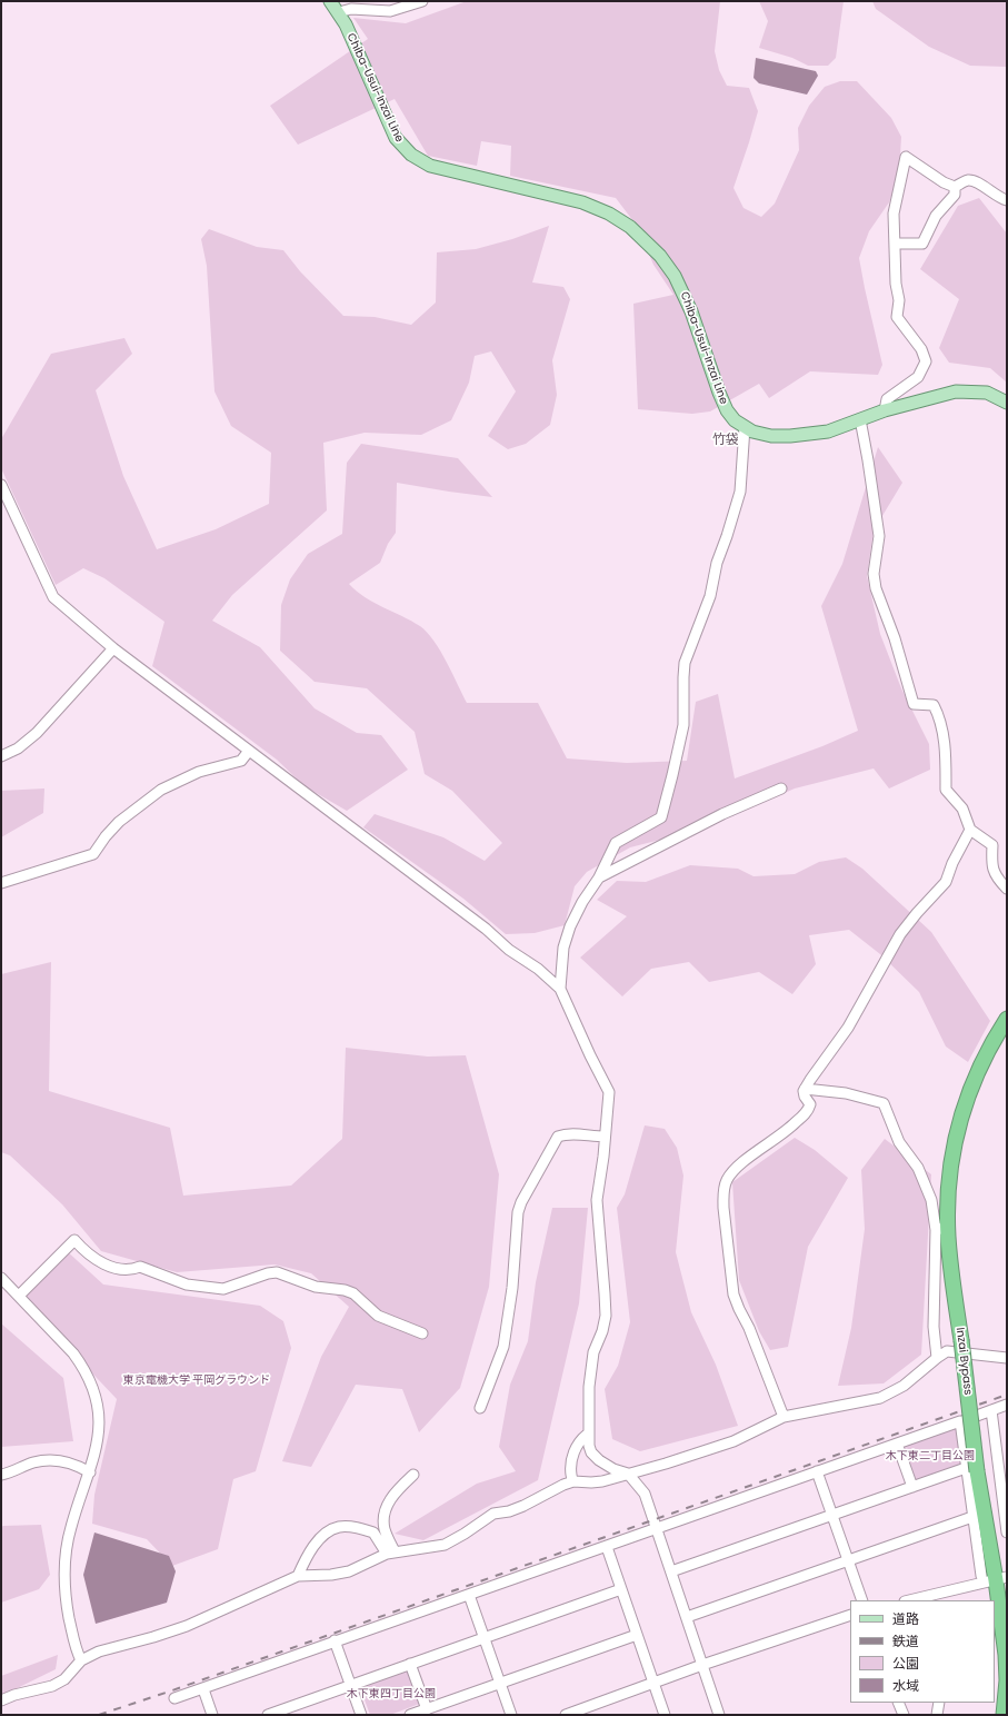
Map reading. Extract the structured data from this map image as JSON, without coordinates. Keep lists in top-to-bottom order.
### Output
{
  "streets": {
    "highway": ["Inzai Bypass"],
    "main road": ["Chiba-Usui-Inzai Line"]
  },
  "districts": ["竹袋"],
  "parks": ["東京電機大学 平岡グラウンド", "木下東二丁目公園", "木下東四丁目公園"],
  "legend": [
    "道路",
    "鉄道",
    "公園",
    "水域"
  ]
}
